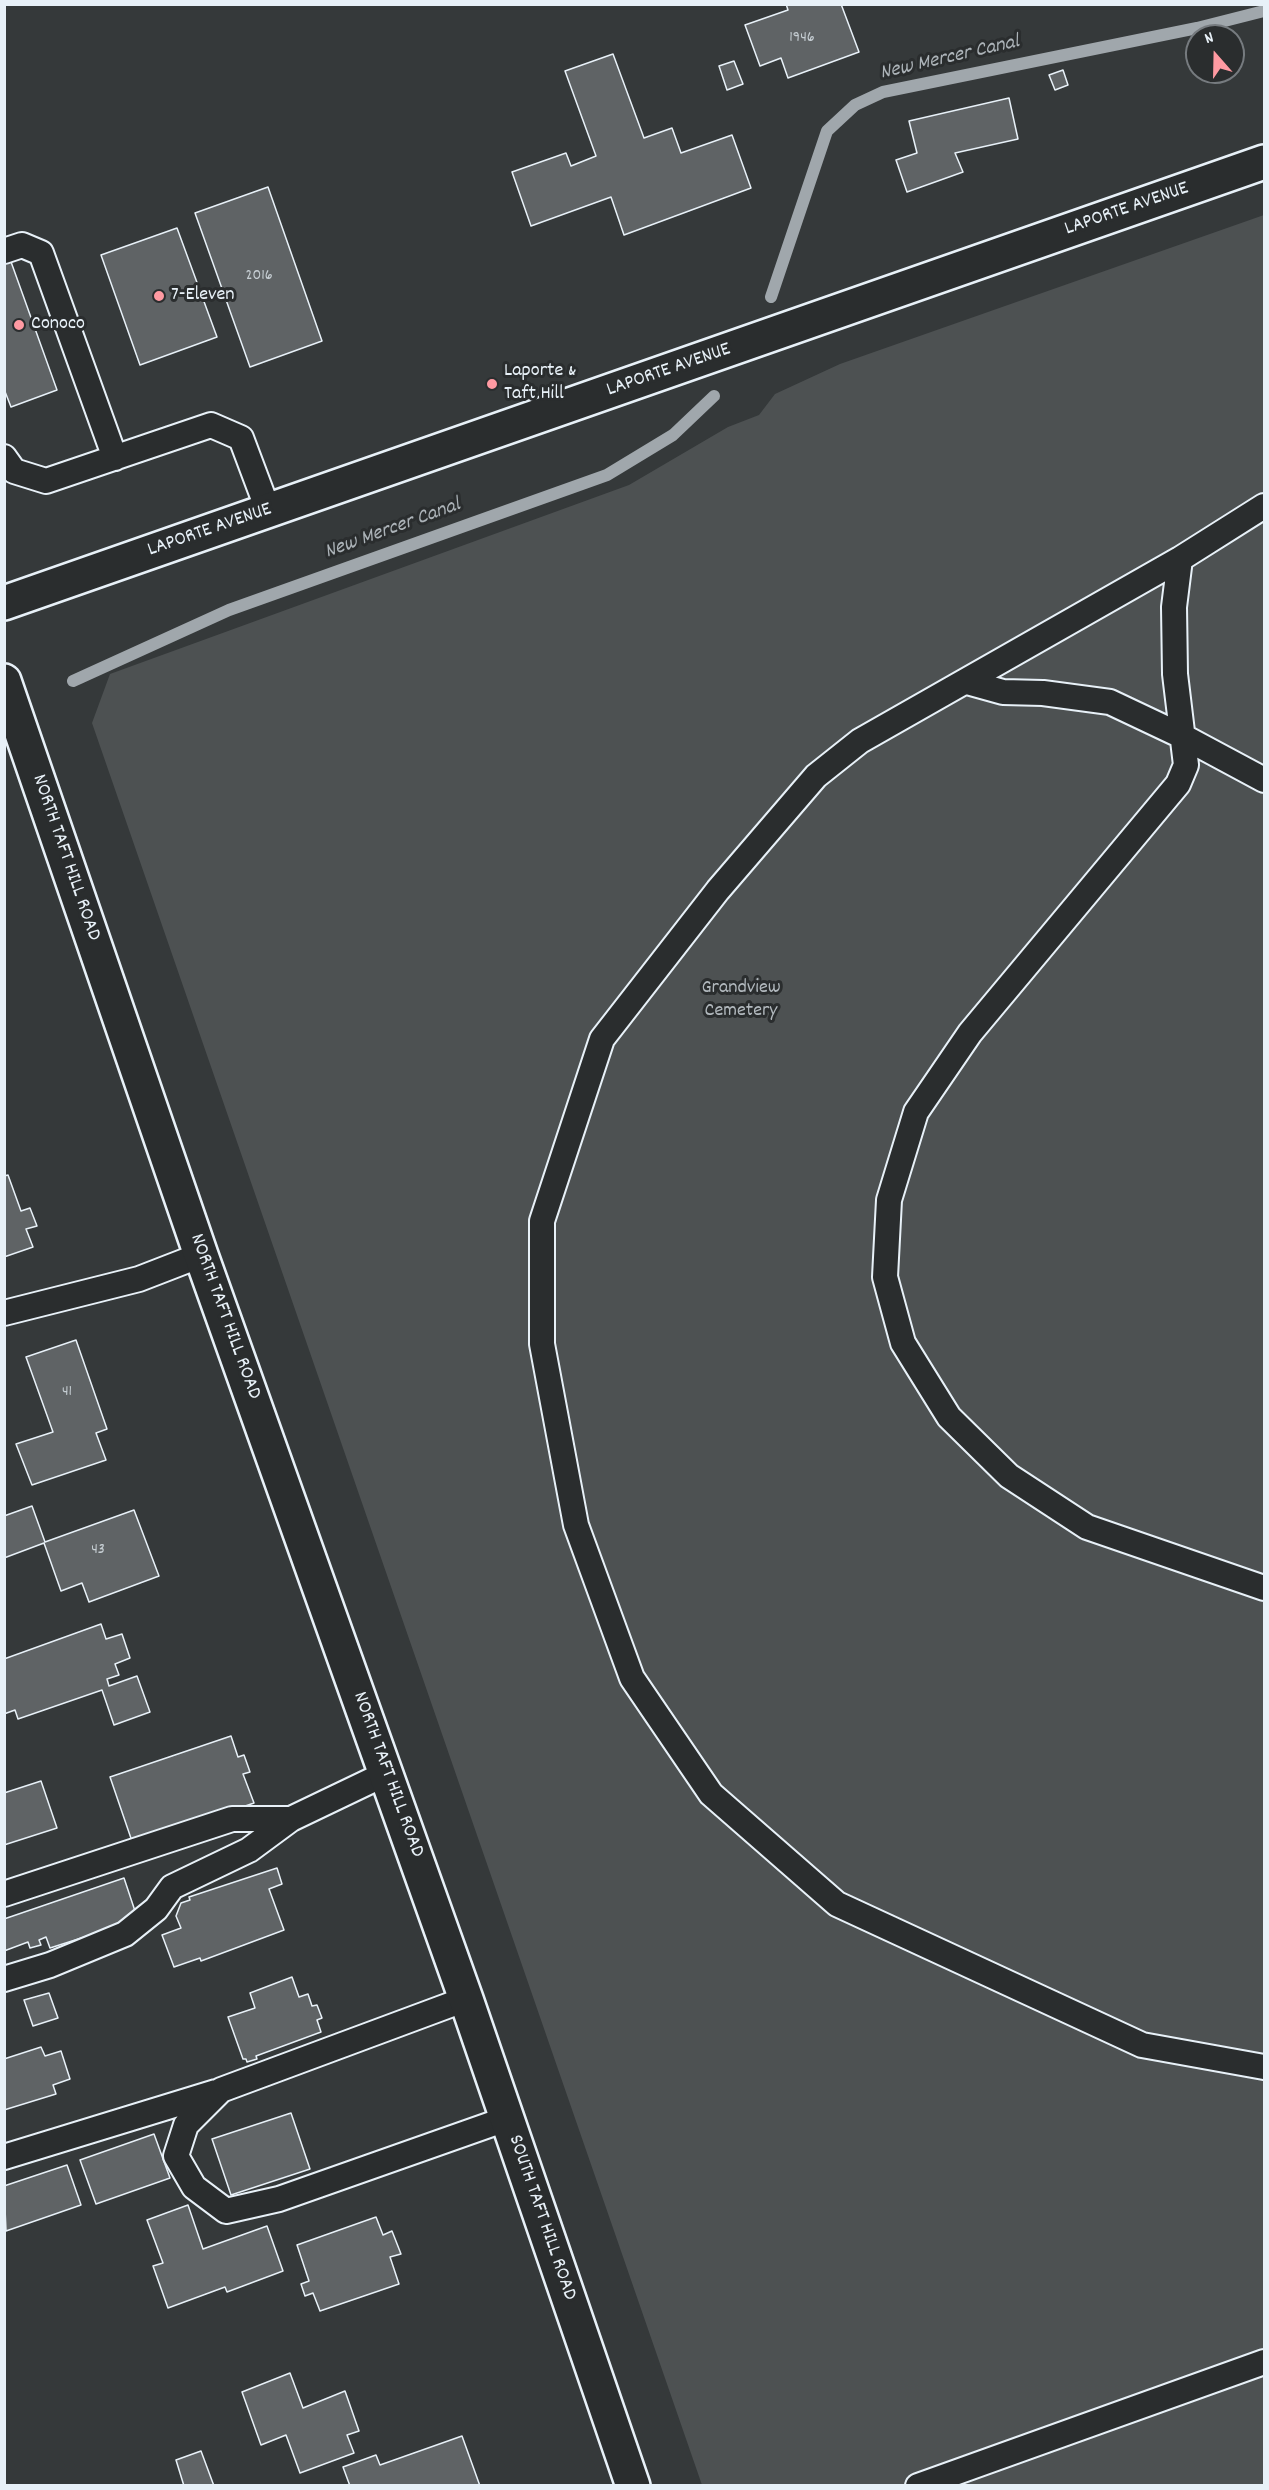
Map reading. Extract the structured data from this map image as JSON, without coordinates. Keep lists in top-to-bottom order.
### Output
{
  "streets": {
    "main road": ["LAPORTE AVENUE", "NORTH TAFT HILL ROAD", "SOUTH TAFT HILL ROAD"]
  },
  "crossings": [
    ["NORTH TAFT HILL ROAD", "SOUTH TAFT HILL ROAD"]
  ],
  "water": ["New Mercer Canal"],
  "parks": ["Grandview Cemetery"],
  "places": ["7-Eleven", "Conoco", "Laporte & Taft Hill"],
  "house_numbers": [
    "1946",
    "2016",
    "41",
    "43"
  ],
  "north": "top"
}
